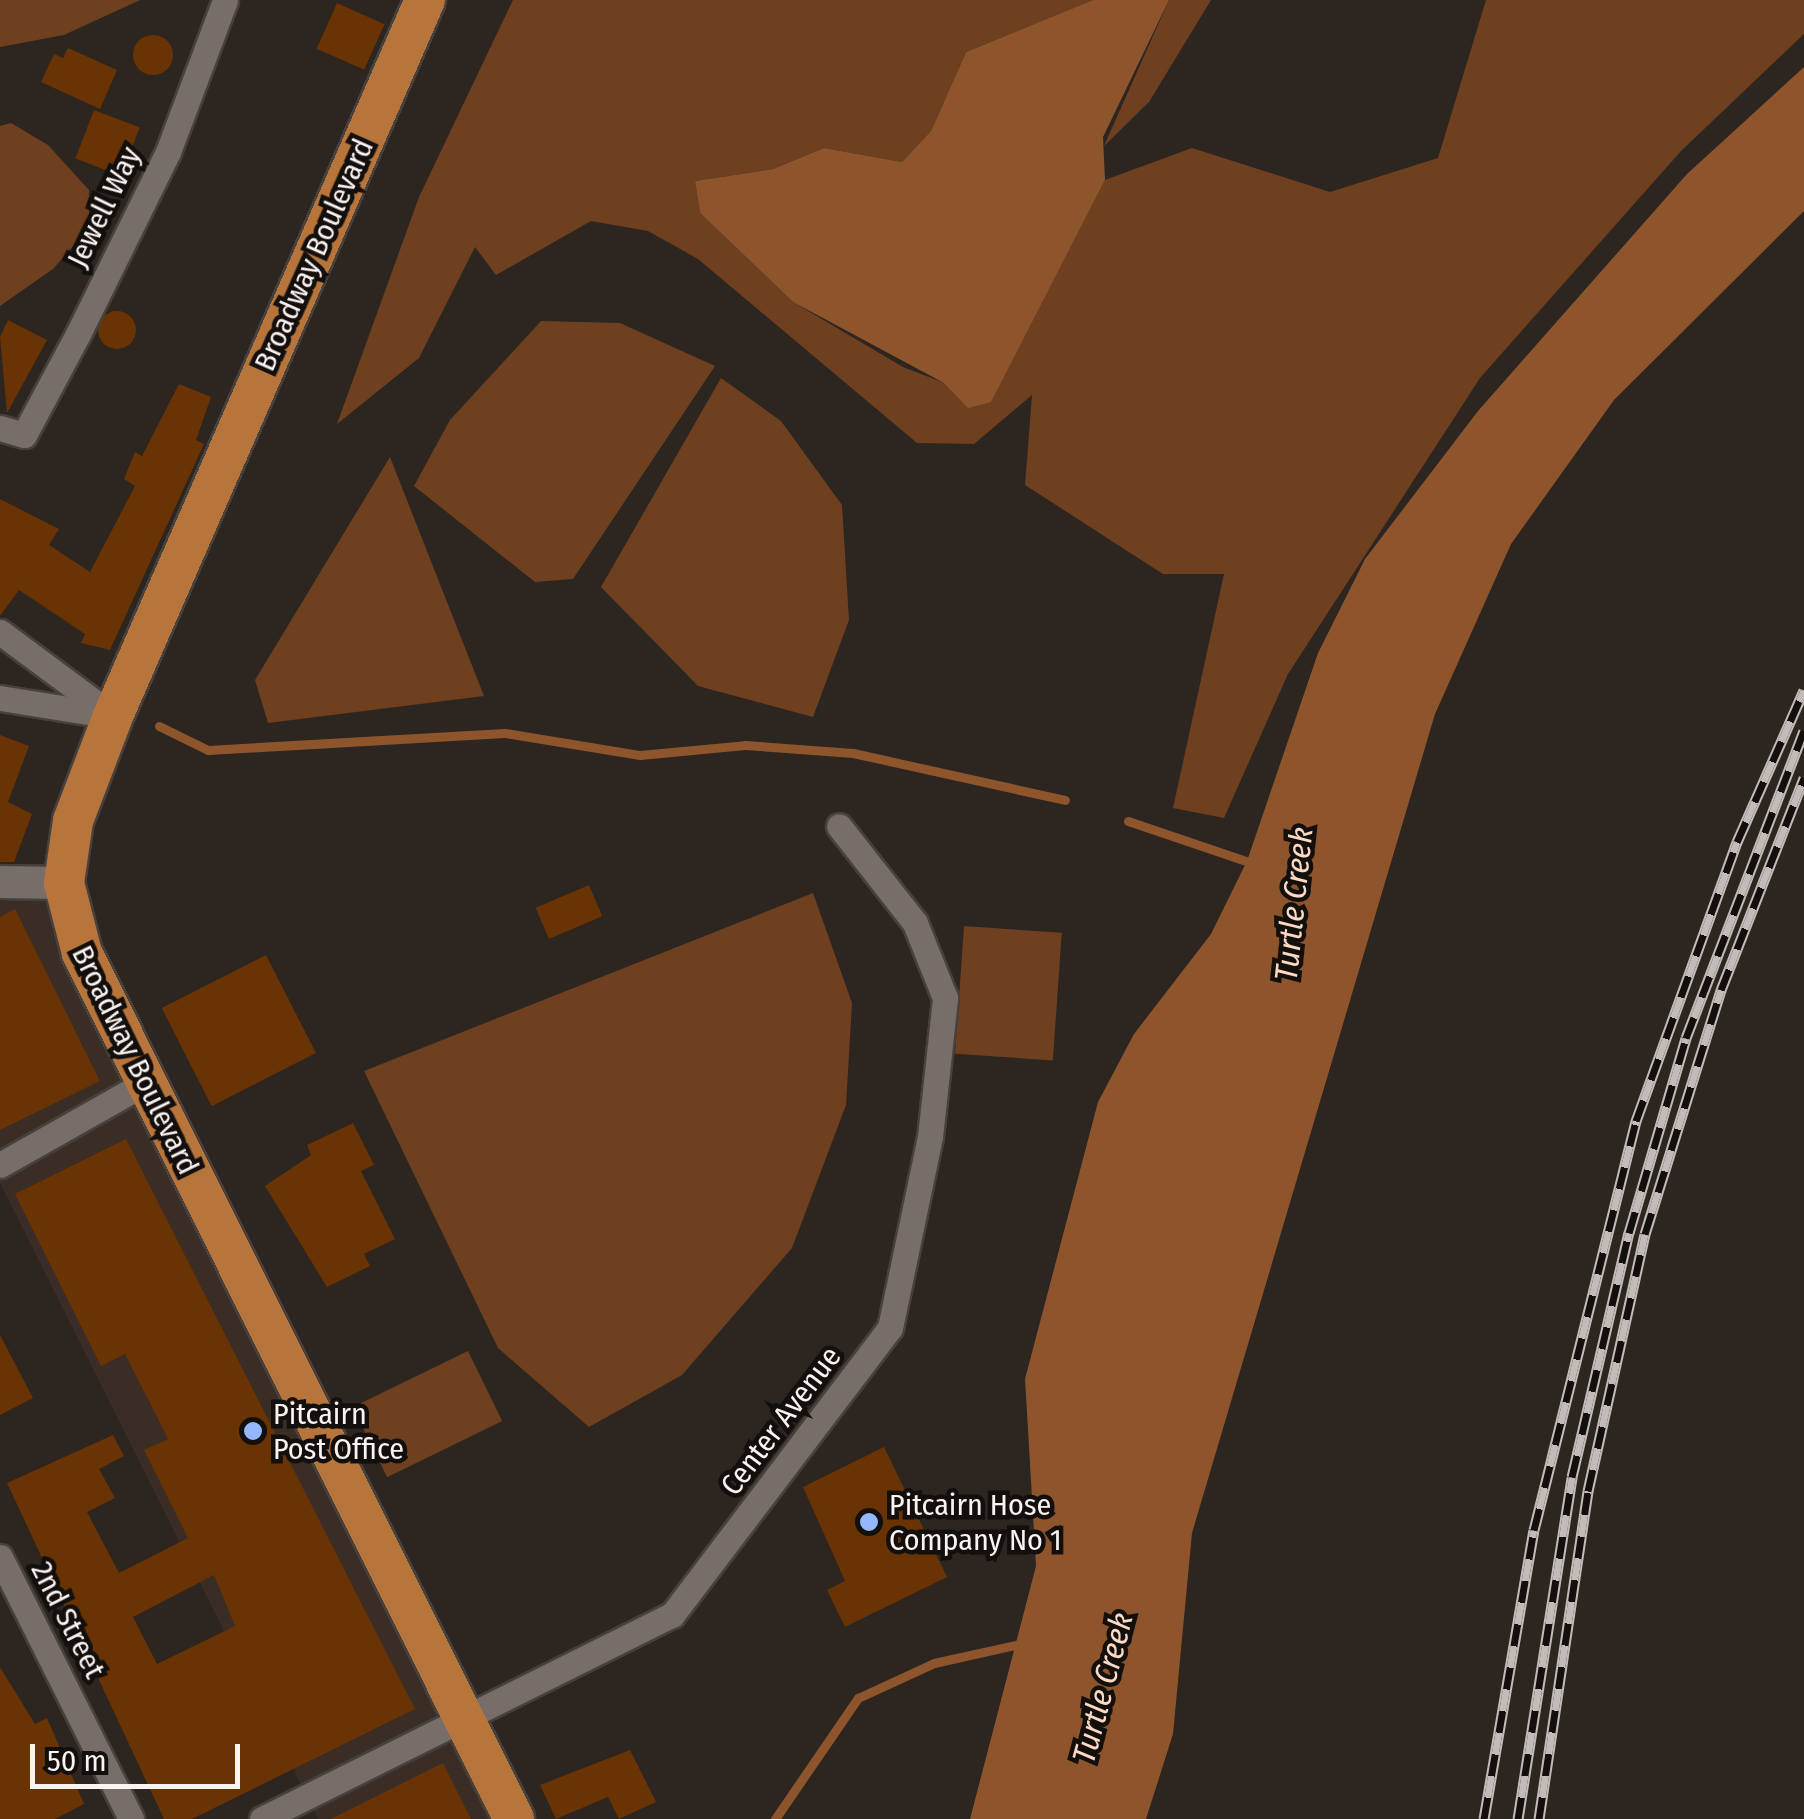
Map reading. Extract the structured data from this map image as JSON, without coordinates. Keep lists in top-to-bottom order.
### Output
{
  "streets": {
    "main road": ["Broadway Boulevard"],
    "street": ["Jewell Way", "Center Avenue", "2nd Street"]
  },
  "crossings": [
    ["Broadway Boulevard", "Center Avenue"]
  ],
  "water": ["Turtle Creek"],
  "places": ["Pitcairn Post Office", "Pitcairn Hose Company No 1"],
  "scale_bar": "50 m"
}
